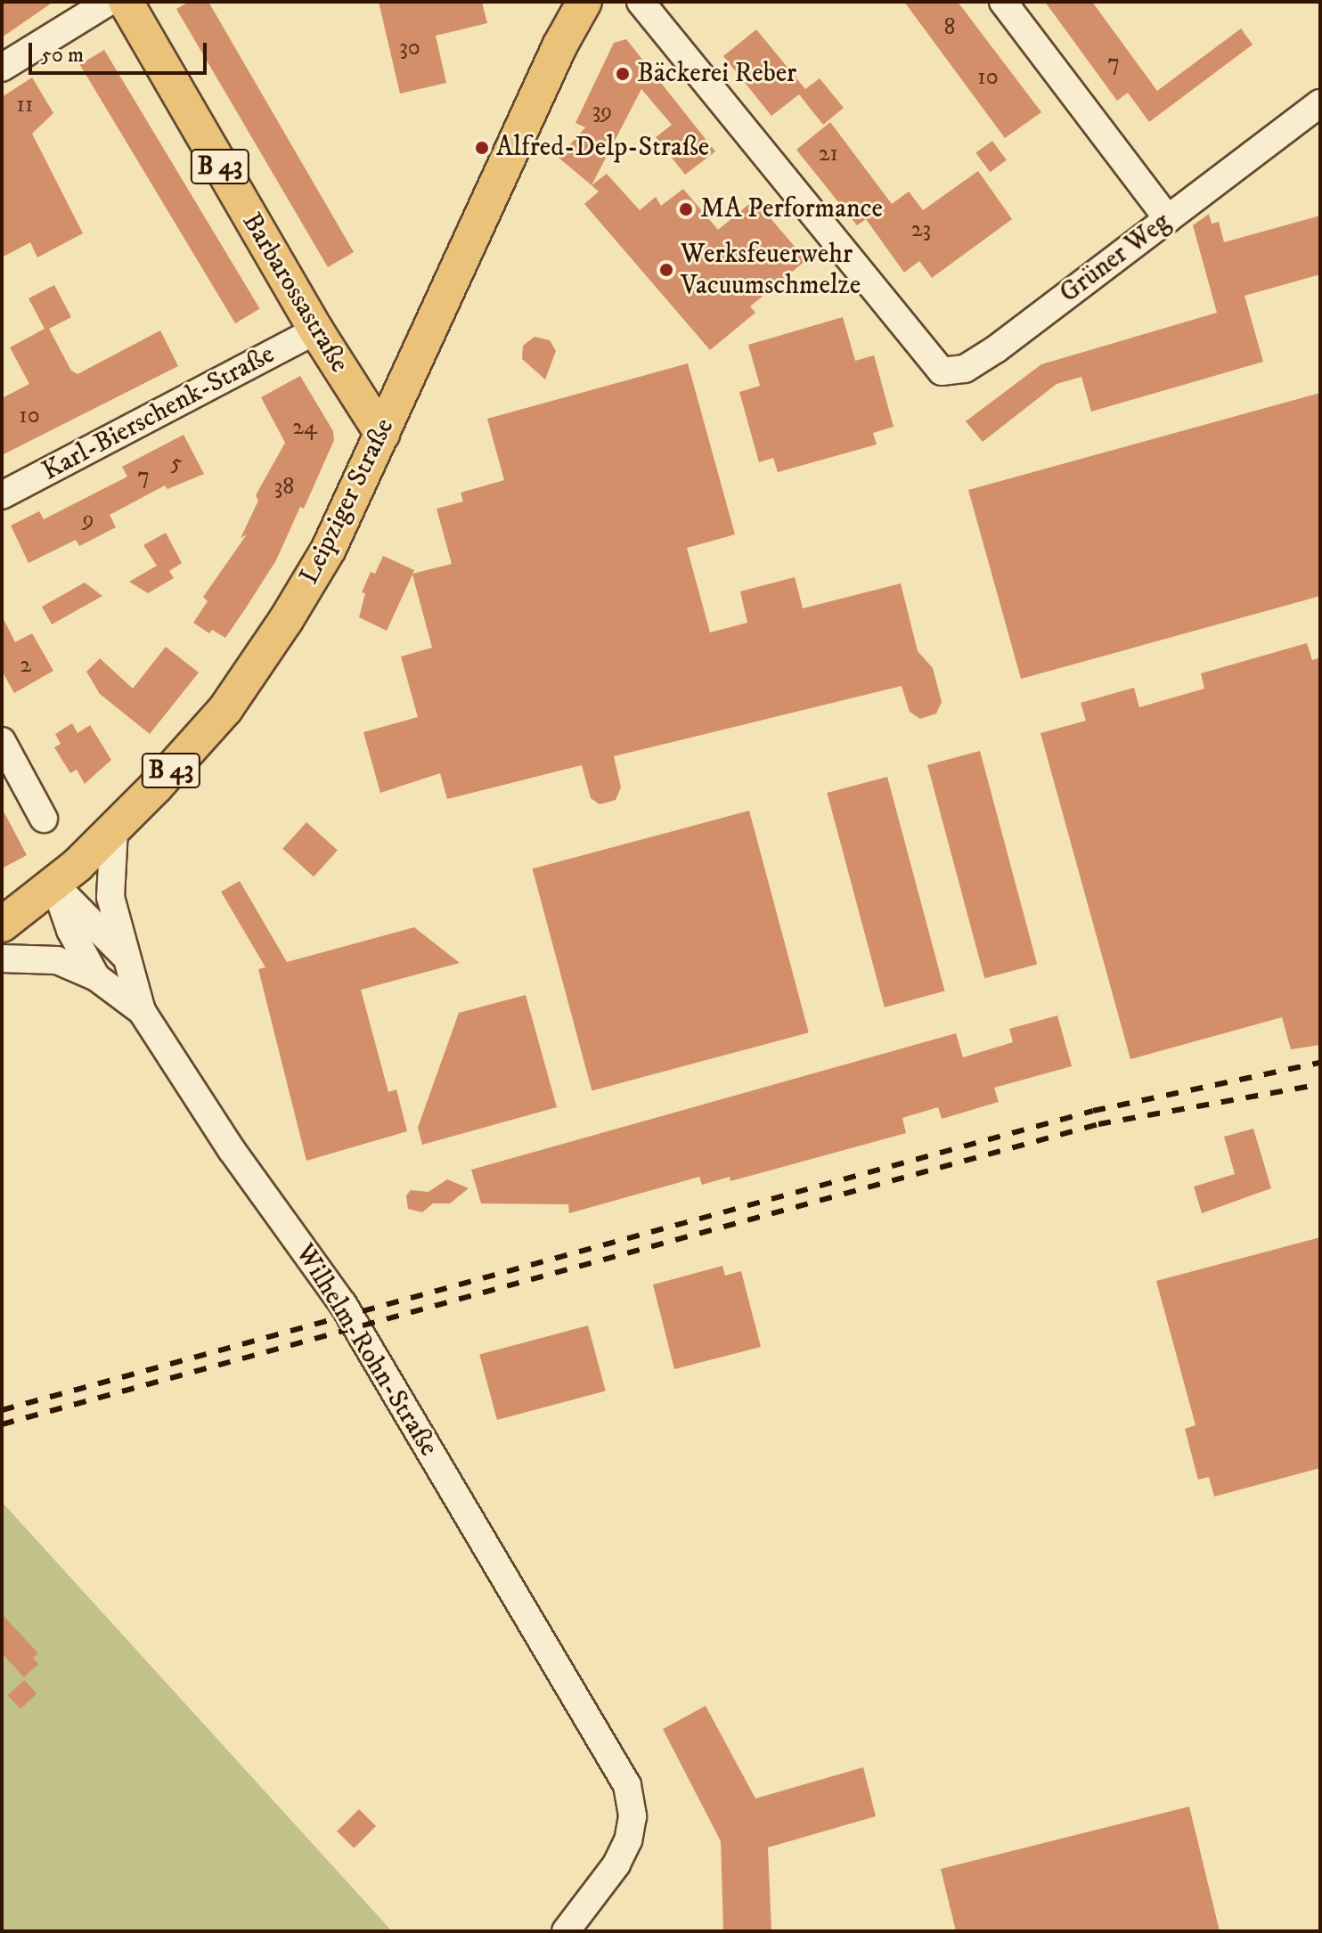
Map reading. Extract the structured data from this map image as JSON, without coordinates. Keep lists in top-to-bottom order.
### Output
{
  "streets": {
    "main road": ["B 43", "Barbarossastraße", "Leipziger Straße"],
    "street": ["Grüner Weg", "Karl-Bierschenk-Straße", "Wilhelm-Rohn-Straße"]
  },
  "crossings": [
    ["Barbarossastraße", "Karl-Bierschenk-Straße"],
    ["Barbarossastraße", "Leipziger Straße"],
    ["Leipziger Straße", "Wilhelm-Rohn-Straße"]
  ],
  "places": [
    "Bäckerei Reber",
    "Alfred-Delp-Straße",
    "MA Performance",
    "Werksfeuerwehr Vacuumschmelze"
  ],
  "house_numbers": [
    "8",
    "30",
    "7",
    "10",
    "11",
    "39",
    "21",
    "23",
    "10",
    "24",
    "5",
    "7",
    "38",
    "9",
    "2"
  ],
  "scale_bar": "50 m"
}
